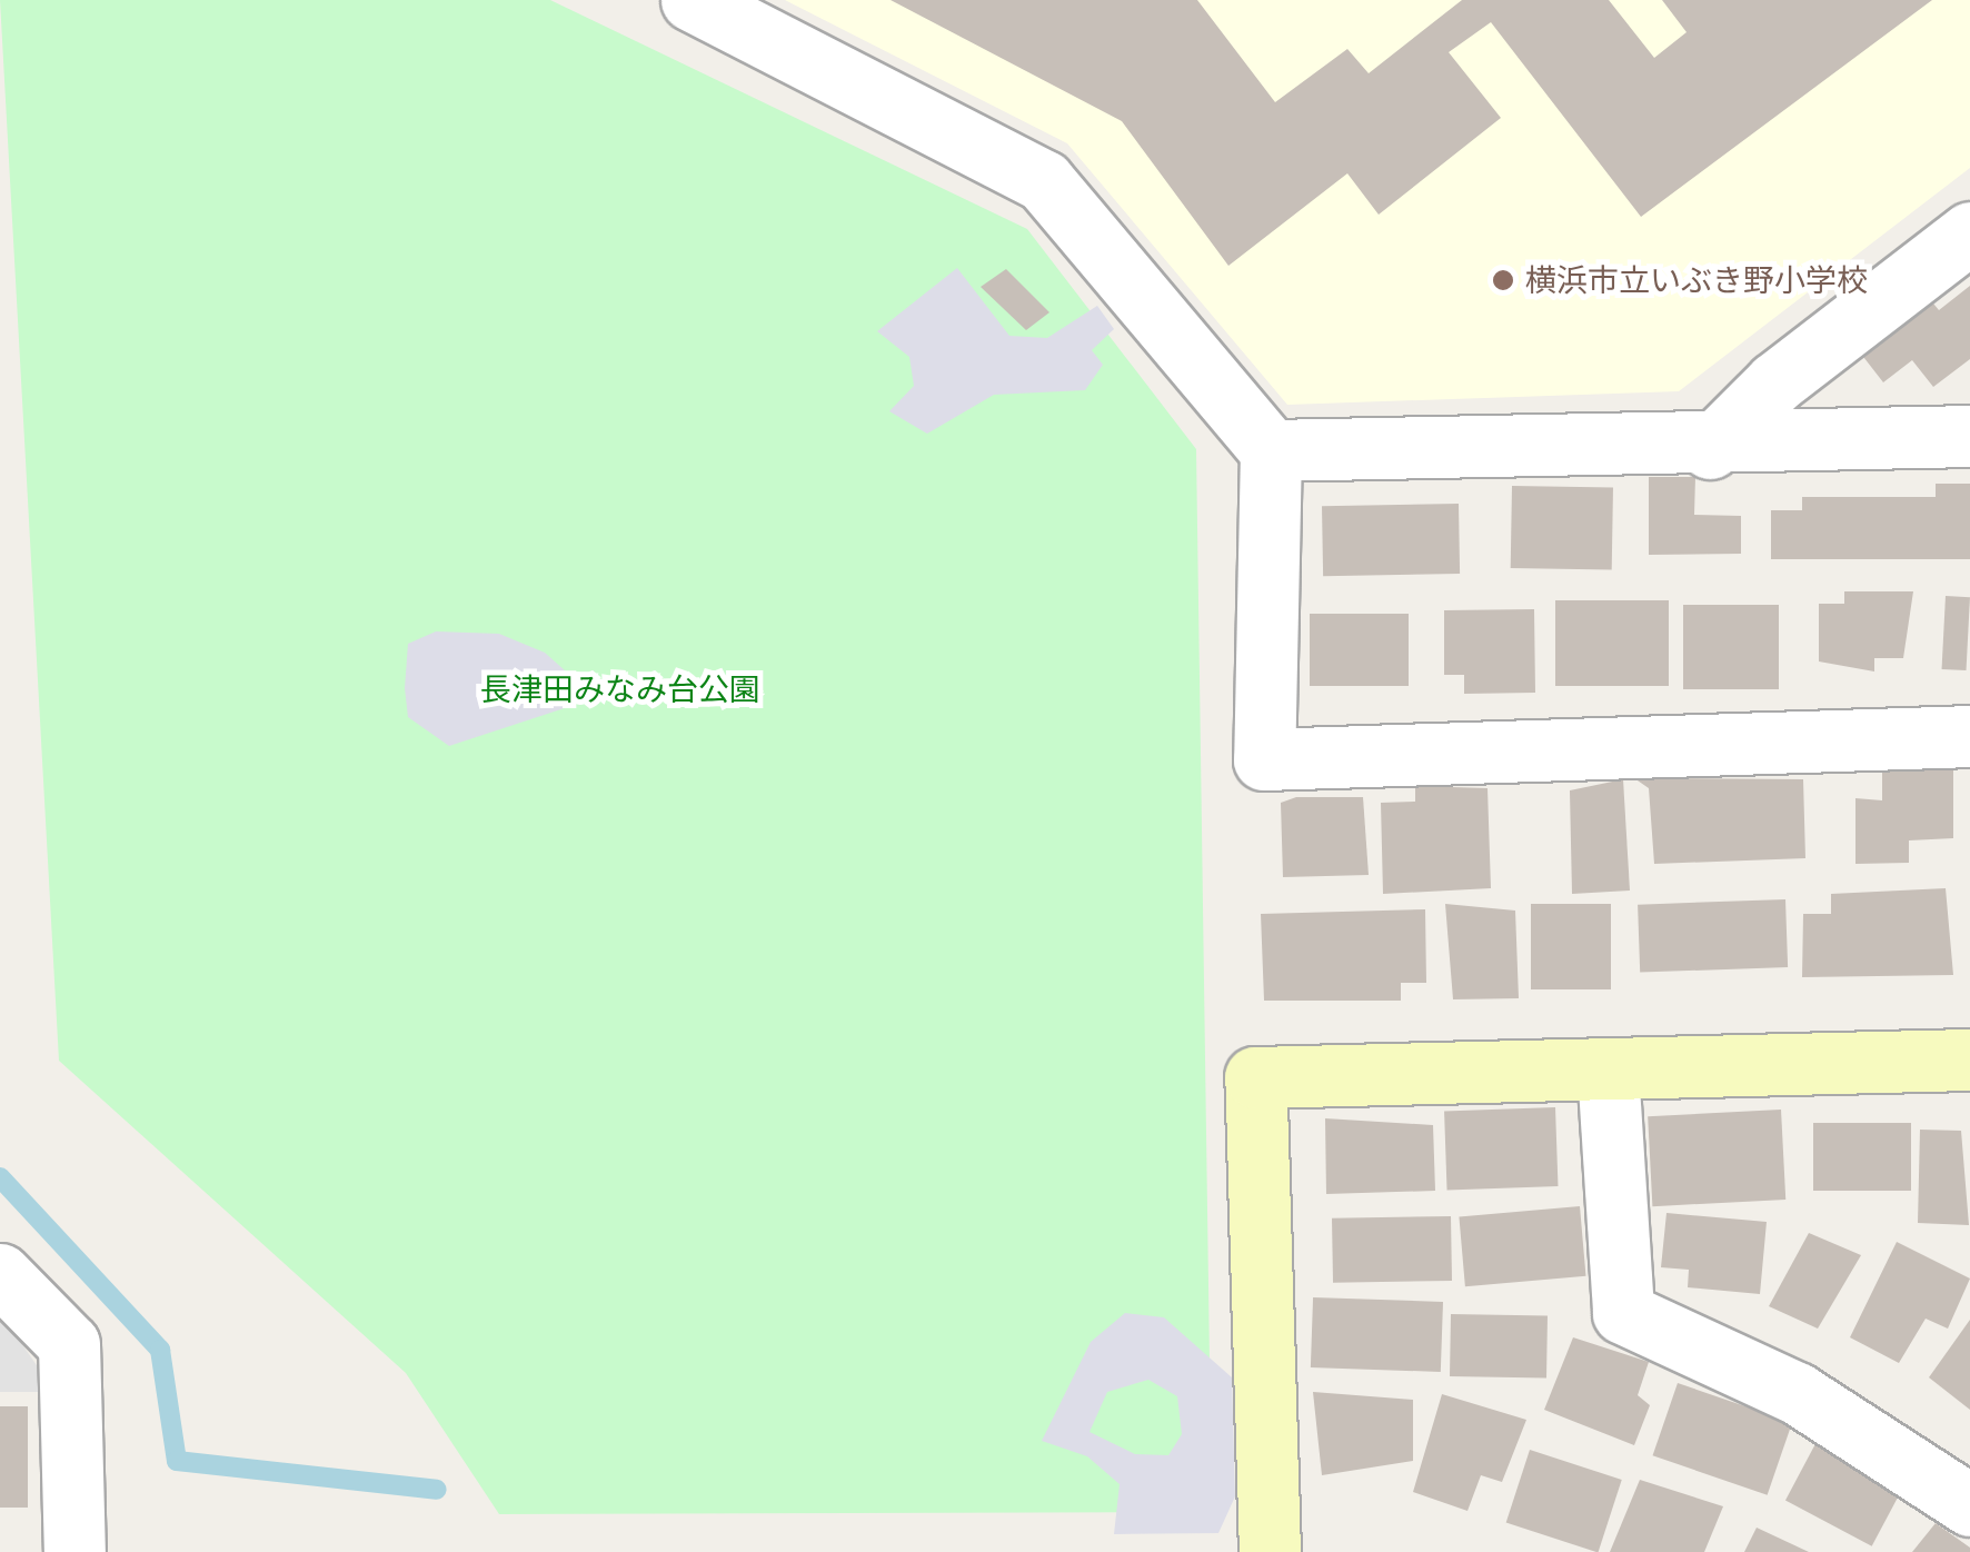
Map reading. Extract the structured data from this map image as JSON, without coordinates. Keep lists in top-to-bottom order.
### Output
{
  "parks": ["長津田みなみ台公園"],
  "places": ["横浜市立いぶき野小学校"]
}
